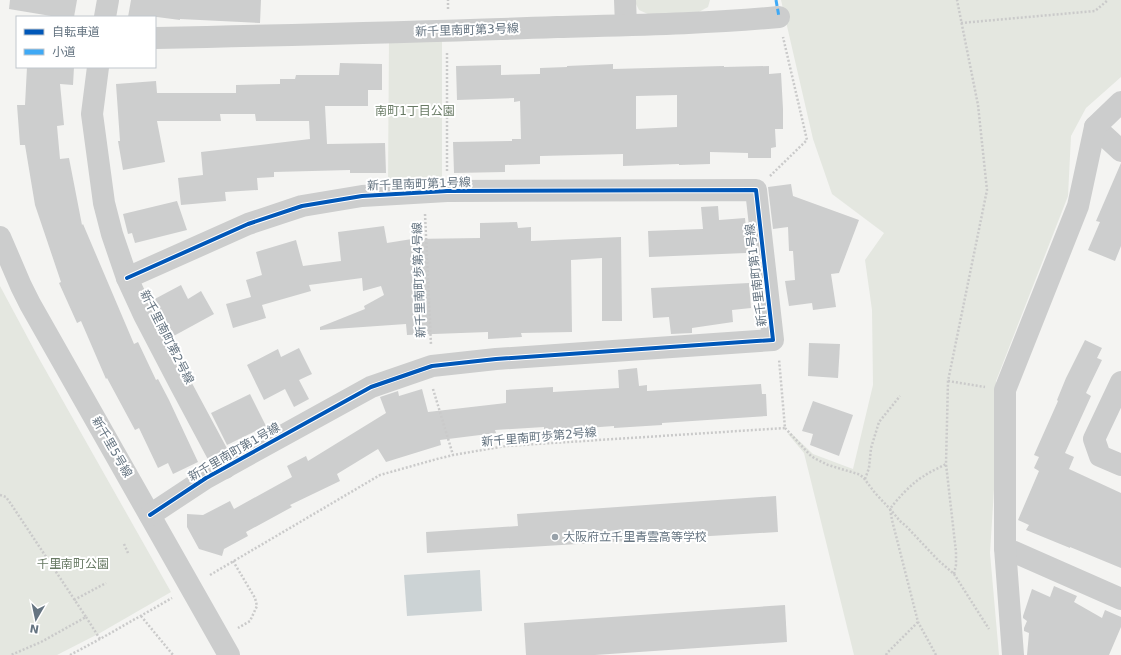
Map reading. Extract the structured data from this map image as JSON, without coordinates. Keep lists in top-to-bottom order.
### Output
{
  "streets": {
    "street": [
      "新千里南町第3号線",
      "新千里南町第1号線",
      "新千里南町第2号線",
      "新千里5号線"
    ],
    "path": ["新千里南町歩第4号線", "新千里南町歩第2号線"]
  },
  "crossings": [
    ["新千里南町第1号線", "新千里南町歩第4号線"],
    ["新千里南町第1号線", "新千里南町第2号線"],
    ["新千里南町第1号線", "新千里5号線"],
    ["新千里南町歩第4号線", "新千里南町歩第2号線"]
  ],
  "parks": ["南町1丁目公園", "千里南町公園"],
  "places": ["大阪府立千里青雲高等学校"],
  "legend": ["自転車道", "小道"],
  "north": "bottom"
}
